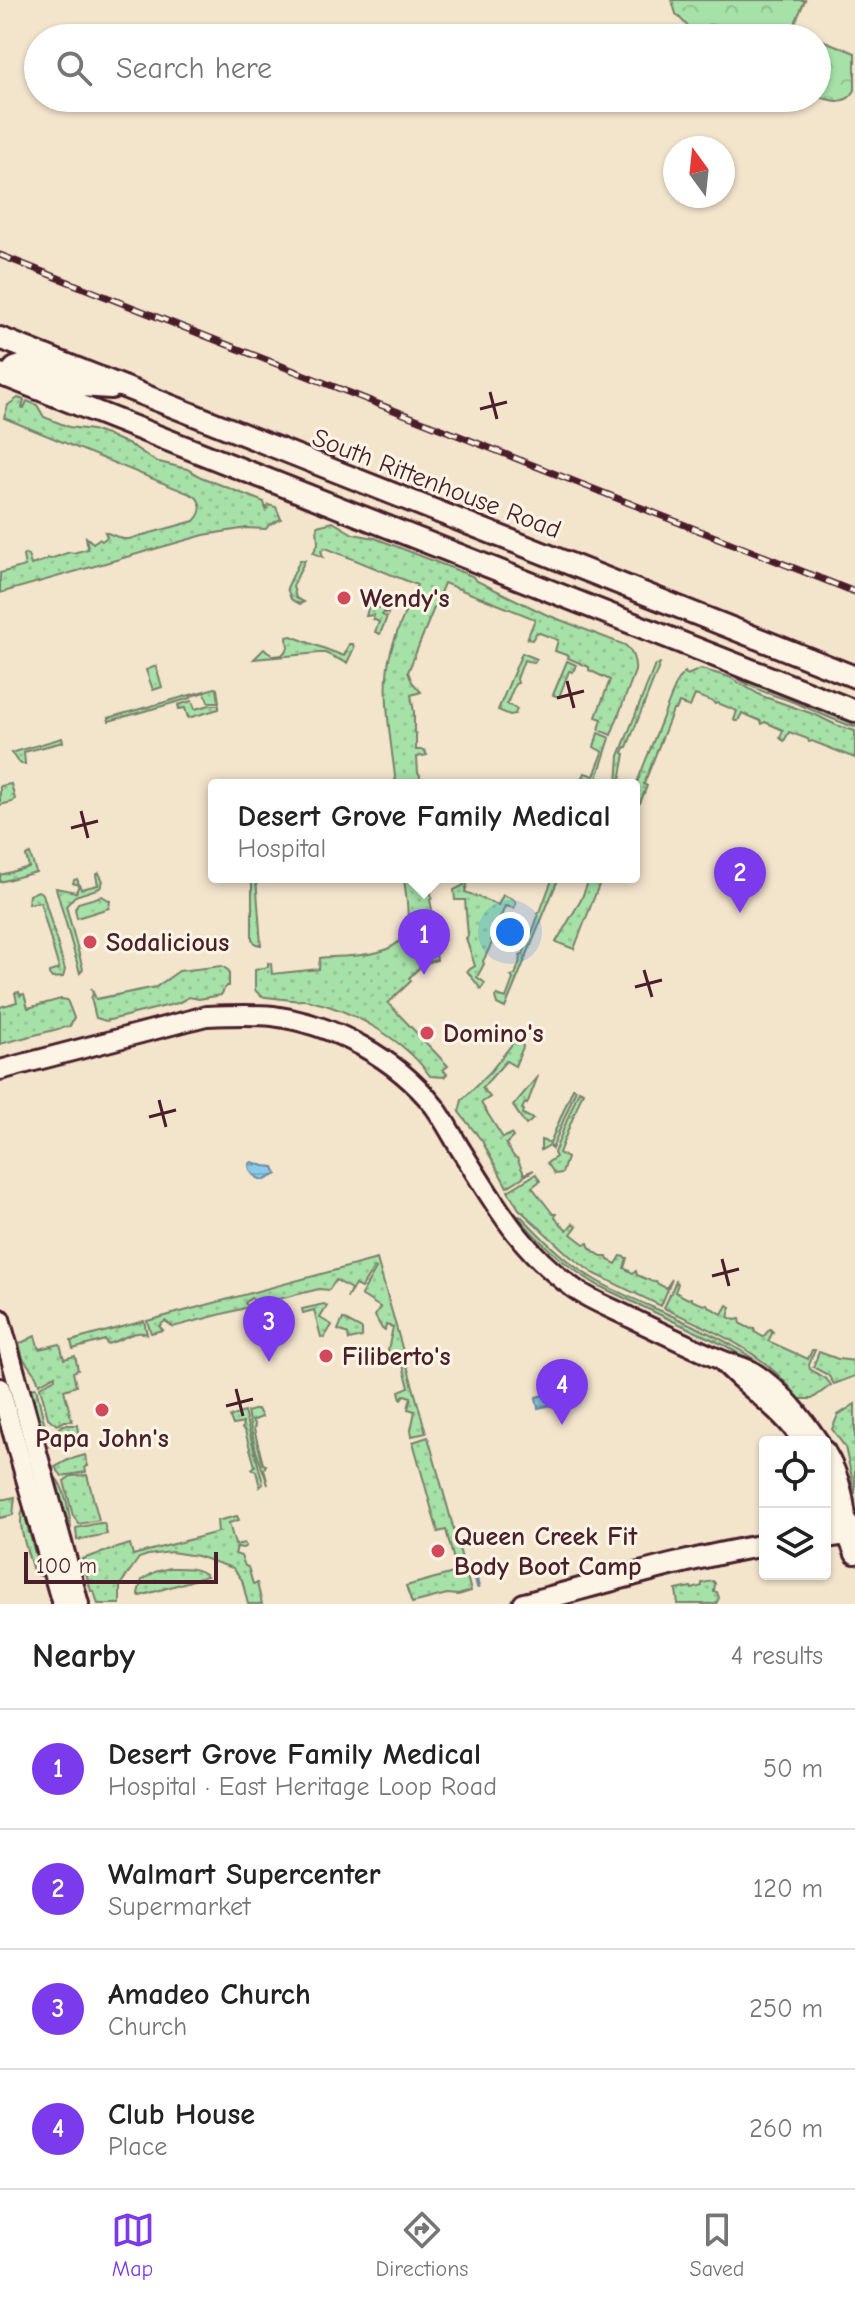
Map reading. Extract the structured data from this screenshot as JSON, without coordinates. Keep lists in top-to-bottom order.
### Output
{
  "streets": {
    "main road": ["South Rittenhouse Road"]
  },
  "places": [
    "Wendy's",
    "Sodalicious",
    "Domino's",
    "Filiberto's",
    "Papa John's",
    "Queen Creek Fit Body Boot Camp"
  ],
  "scale_bar": "100 m",
  "north": "top",
  "page": {
    "search": "Search here",
    "popup": ["Desert Grove Family Medical", "Hospital"],
    "pins": [
      "2",
      "1",
      "3",
      "4"
    ],
    "scale": "100 m",
    "heading": ["Nearby", "4 results"],
    "list": [
      {
        "mark": "1",
        "name": "Desert Grove Family Medical",
        "note": "Hospital · East Heritage Loop Road",
        "value": "50 m"
      },
      {
        "mark": "2",
        "name": "Walmart Supercenter",
        "note": "Supermarket",
        "value": "120 m"
      },
      {
        "mark": "3",
        "name": "Amadeo Church",
        "note": "Church",
        "value": "250 m"
      },
      {
        "mark": "4",
        "name": "Club House",
        "note": "Place",
        "value": "260 m"
      }
    ],
    "nav": ["Map", "Directions", "Saved"]
  }
}
